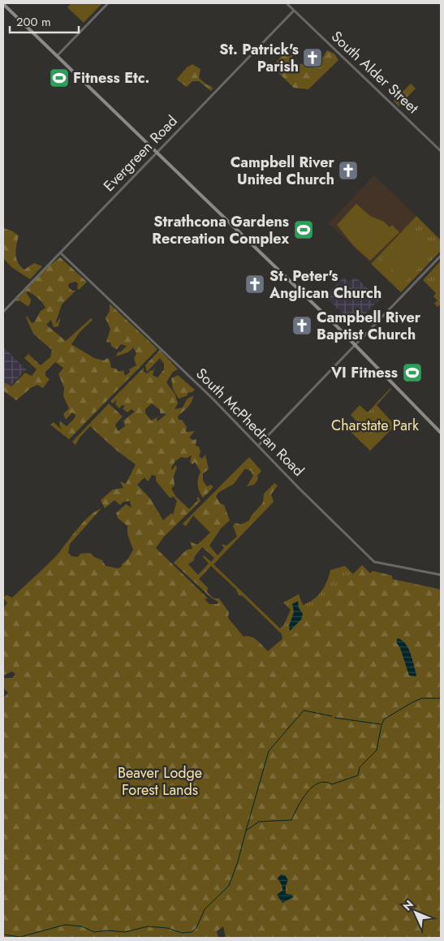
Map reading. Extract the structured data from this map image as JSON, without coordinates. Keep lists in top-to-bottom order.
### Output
{
  "streets": {
    "street": ["South Alder Street", "Evergreen Road", "South McPhedran Road"]
  },
  "crossings": [
    ["South Alder Street", "Evergreen Road"],
    ["Evergreen Road", "South McPhedran Road"]
  ],
  "parks": ["Charstate Park", "Beaver Lodge Forest Lands"],
  "places": {
    "church": [
      "St. Patrick's Parish",
      "Campbell River United Church",
      "St. Peter's Anglican Church",
      "Campbell River Baptist Church"
    ],
    "sports": ["Fitness Etc.", "Strathcona Gardens Recreation Complex", "VI Fitness"]
  },
  "scale_bar": "200 m",
  "north": "top left"
}
